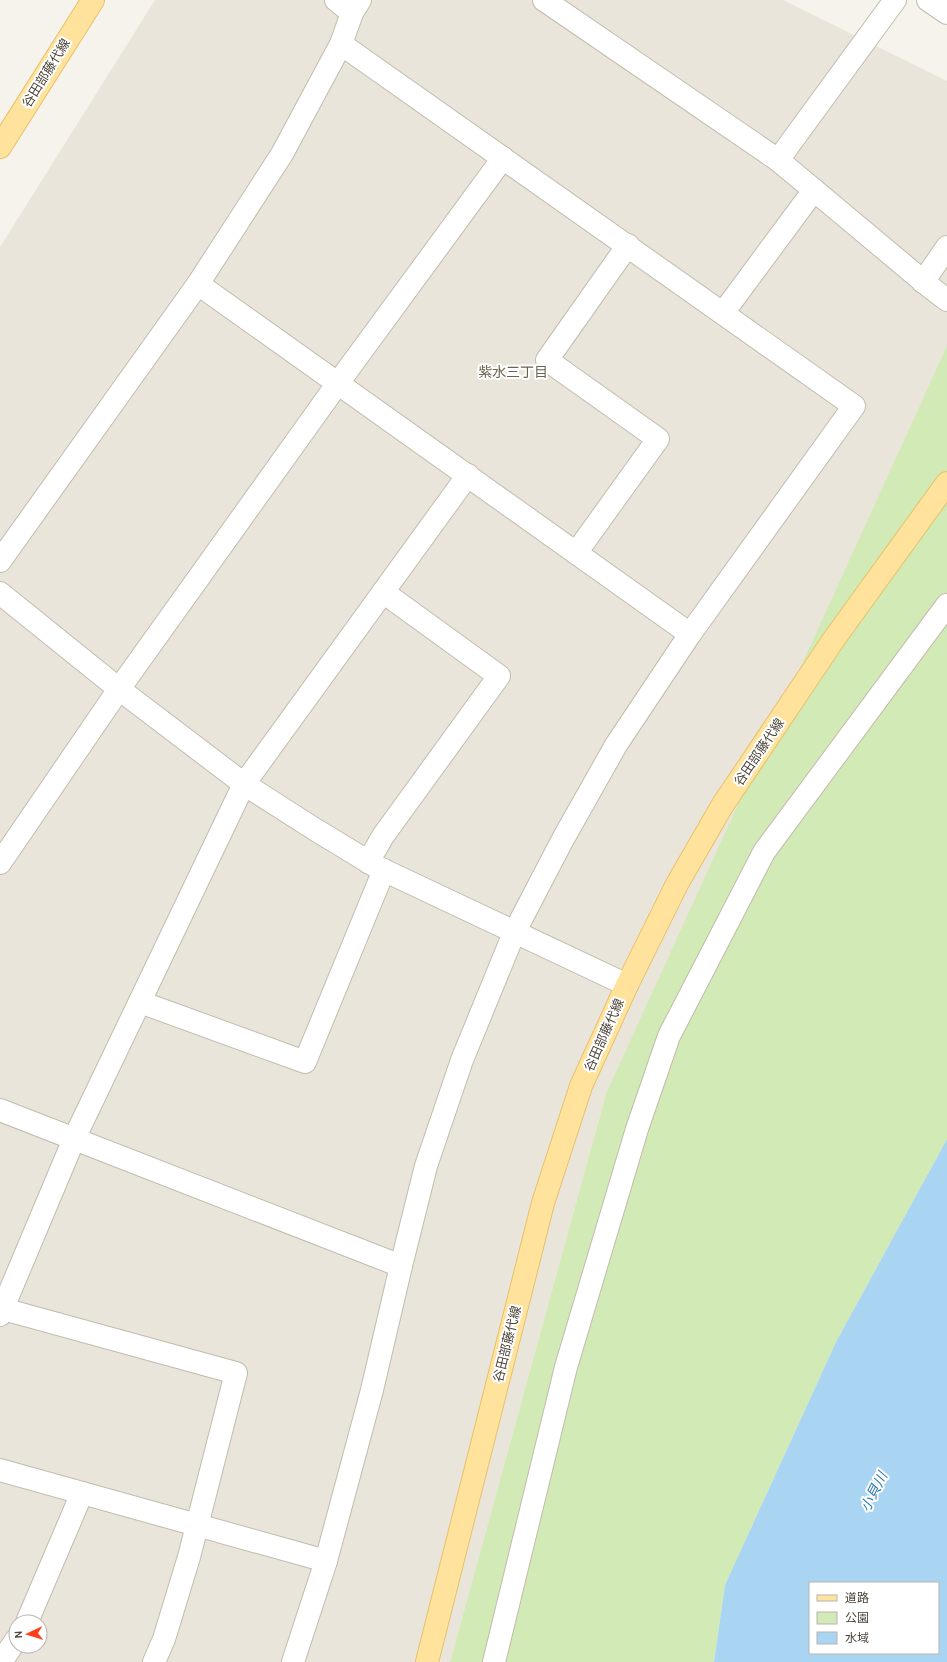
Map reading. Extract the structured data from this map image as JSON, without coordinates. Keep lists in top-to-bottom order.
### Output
{
  "streets": {
    "main road": ["谷田部藤代線"]
  },
  "districts": ["紫水三丁目"],
  "water": ["小貝川"],
  "legend": ["道路", "公園", "水域"],
  "north": "left"
}
